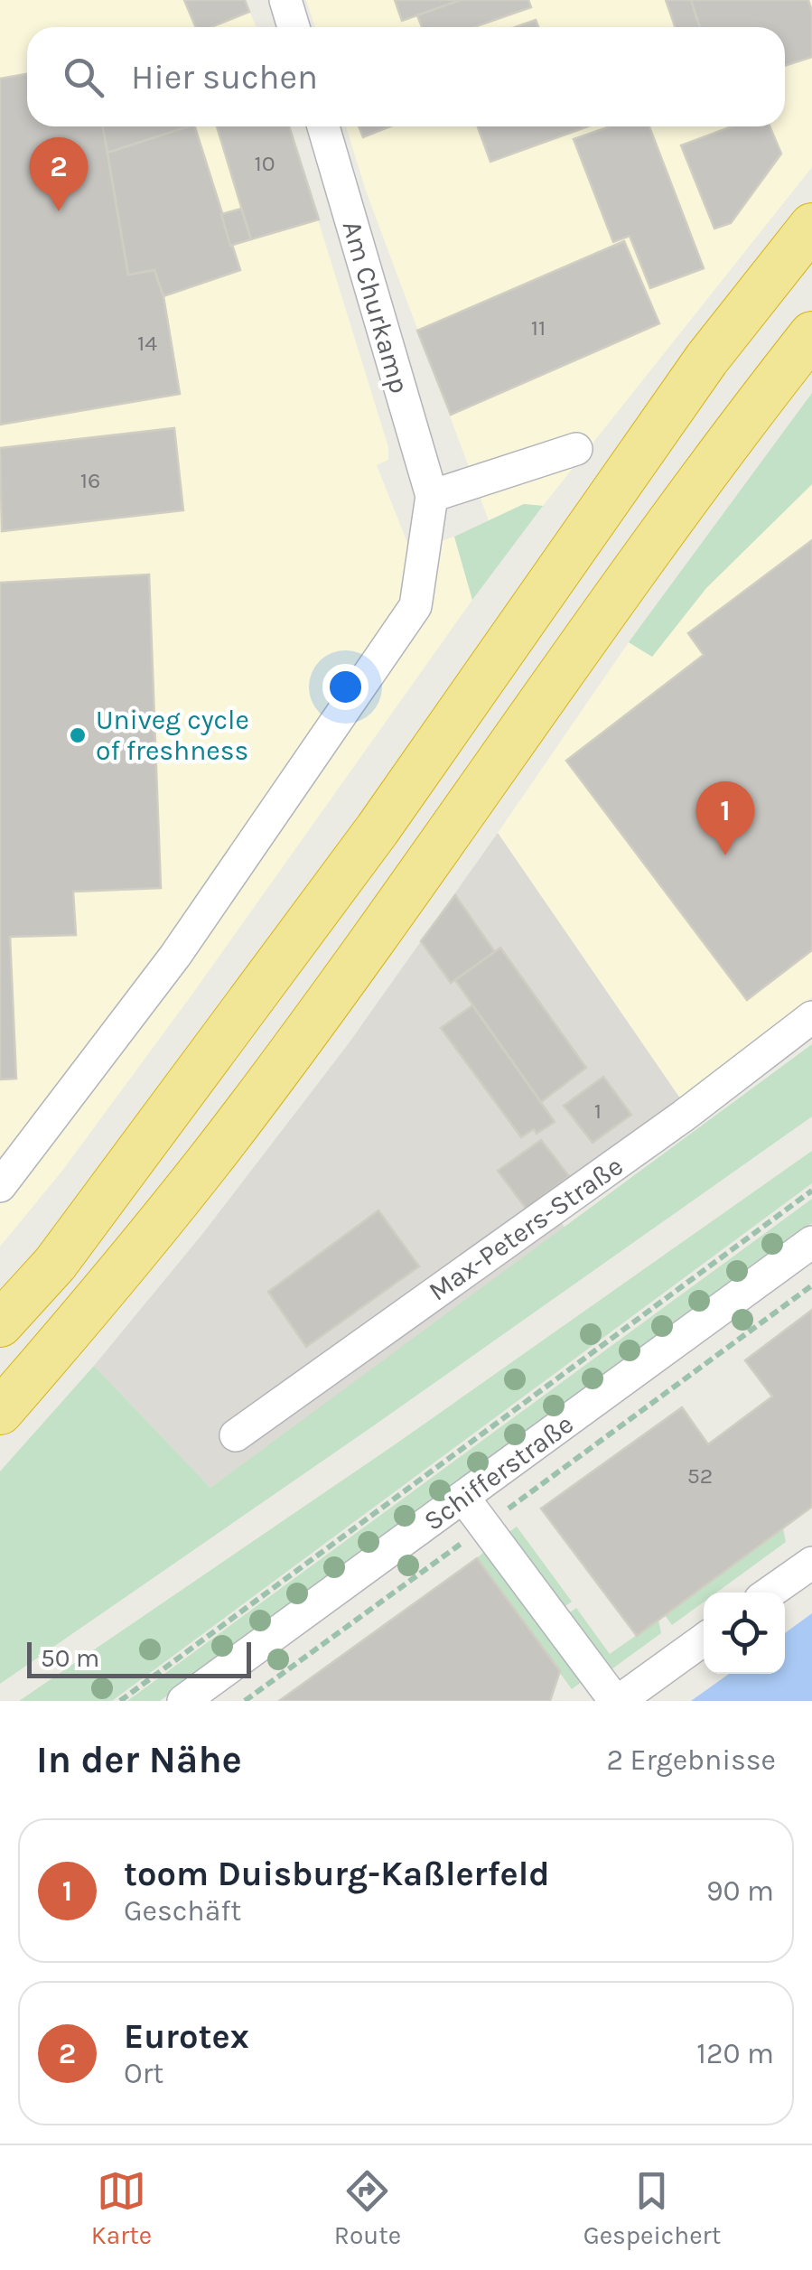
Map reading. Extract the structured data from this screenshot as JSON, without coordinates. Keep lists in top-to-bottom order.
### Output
{
  "streets": {
    "street": ["Am Churkamp", "Max-Peters-Straße", "Schifferstraße"]
  },
  "places": ["Univeg cycle of freshness"],
  "house_numbers": [
    "10",
    "11",
    "14",
    "16",
    "1",
    "52"
  ],
  "scale_bar": "50 m",
  "page": {
    "search": "Hier suchen",
    "pins": ["2", "1"],
    "scale": "50 m",
    "heading": ["In der Nähe", "2 Ergebnisse"],
    "list": [
      {
        "mark": "1",
        "name": "toom Duisburg-Kaßlerfeld",
        "note": "Geschäft",
        "value": "90 m"
      },
      {
        "mark": "2",
        "name": "Eurotex",
        "note": "Ort",
        "value": "120 m"
      }
    ],
    "nav": ["Karte", "Route", "Gespeichert"]
  }
}
